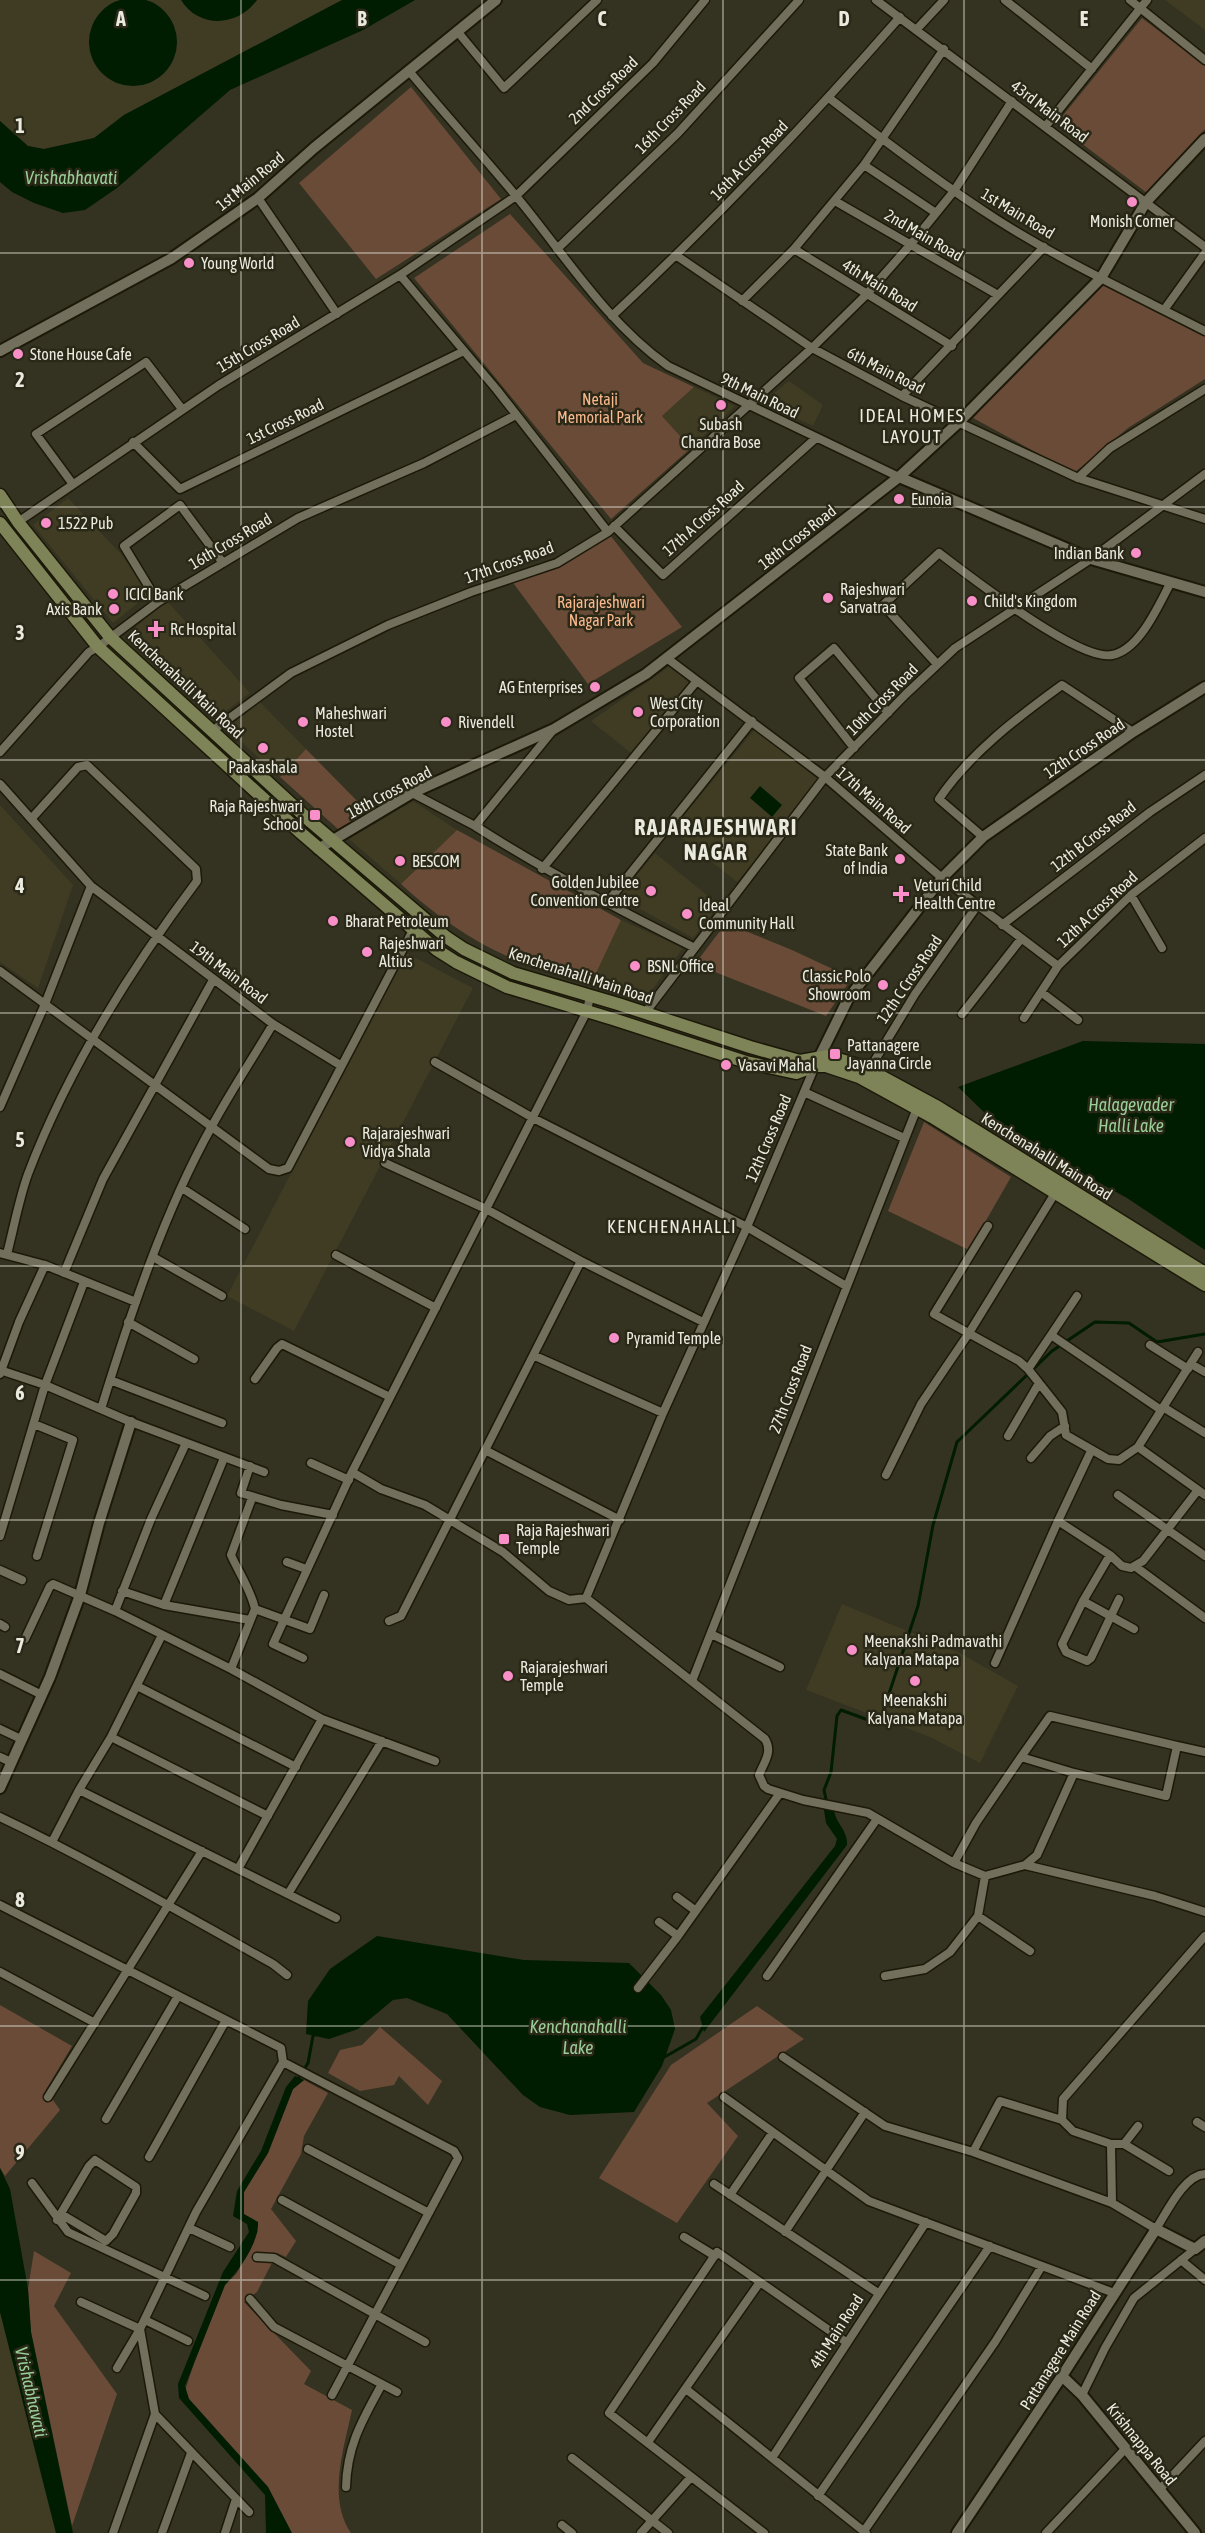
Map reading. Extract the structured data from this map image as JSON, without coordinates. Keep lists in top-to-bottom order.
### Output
{
  "streets": {
    "main road": ["Kenchenahalli Main Road"],
    "street": [
      "2nd Cross Road",
      "43rd Main Road",
      "16th Cross Road",
      "16th A Cross Road",
      "1st Main Road",
      "2nd Main Road",
      "4th Main Road",
      "15th Cross Road",
      "6th Main Road",
      "9th Main Road",
      "1st Cross Road",
      "17th A Cross Road",
      "18th Cross Road",
      "17th Cross Road",
      "10th Cross Road",
      "12th Cross Road",
      "17th Main Road",
      "12th B Cross Road",
      "12th A Cross Road",
      "19th Main Road",
      "12th C Cross Road",
      "27th Cross Road",
      "Pattanagere Main Road",
      "Krishnappa Road"
    ]
  },
  "crossings": [
    ["2nd Cross Road", "15th Cross Road"],
    ["2nd Cross Road", "9th Main Road"],
    ["43rd Main Road", "16th A Cross Road"],
    ["43rd Main Road", "18th Cross Road"],
    ["43rd Main Road", "17th Cross Road"],
    ["16th Cross Road", "9th Main Road"],
    ["16th Cross Road", "Kenchenahalli Main Road"],
    ["16th A Cross Road", "1st Main Road"],
    ["16th A Cross Road", "6th Main Road"],
    ["16th A Cross Road", "9th Main Road"],
    ["1st Main Road", "9th Main Road"],
    ["1st Main Road", "18th Cross Road"],
    ["1st Main Road", "17th Cross Road"],
    ["2nd Main Road", "17th Cross Road"],
    ["4th Main Road", "17th Cross Road"],
    ["15th Cross Road", "9th Main Road"],
    ["15th Cross Road", "1st Cross Road"],
    ["15th Cross Road", "Kenchenahalli Main Road"],
    ["6th Main Road", "18th Cross Road"],
    ["6th Main Road", "17th Cross Road"],
    ["6th Main Road", "10th Cross Road"],
    ["9th Main Road", "17th A Cross Road"],
    ["9th Main Road", "18th Cross Road"],
    ["9th Main Road", "17th Cross Road"],
    ["9th Main Road", "10th Cross Road"],
    ["17th A Cross Road", "17th Cross Road"],
    ["18th Cross Road", "Kenchenahalli Main Road"],
    ["18th Cross Road", "17th Main Road"],
    ["17th Cross Road", "Kenchenahalli Main Road"],
    ["Kenchenahalli Main Road", "10th Cross Road"],
    ["Kenchenahalli Main Road", "12th Cross Road"],
    ["Kenchenahalli Main Road", "12th C Cross Road"],
    ["Kenchenahalli Main Road", "27th Cross Road"],
    ["10th Cross Road", "17th Main Road"],
    ["12th Cross Road", "17th Main Road"],
    ["17th Main Road", "12th B Cross Road"],
    ["17th Main Road", "12th A Cross Road"],
    ["17th Main Road", "12th C Cross Road"],
    ["Pattanagere Main Road", "Krishnappa Road"]
  ],
  "districts": ["IDEAL HOMES LAYOUT", "RAJARAJESHWARI NAGAR", "KENCHENAHALLI"],
  "water": ["Vrishabhavati", "Halagevader Halli Lake", "Kenchanahalli Lake"],
  "parks": ["Netaji Memorial Park", "Rajarajeshwari Nagar Park"],
  "places": {
    "other": [
      "Monish Corner",
      "Young World",
      "Stone House Cafe",
      "Subash Chandra Bose",
      "Eunoia",
      "1522 Pub",
      "Indian Bank",
      "ICICI Bank",
      "Rajeshwari Sarvatraa",
      "Child's Kingdom",
      "Axis Bank",
      "AG Enterprises",
      "West City Corporation",
      "Maheshwari Hostel",
      "Rivendell",
      "Paakashala",
      "State Bank of India",
      "BESCOM",
      "Golden Jubilee Convention Centre",
      "Ideal Community Hall",
      "Bharat Petroleum",
      "Rajeshwari Altius",
      "BSNL Office",
      "Classic Polo Showroom",
      "Vasavi Mahal",
      "Rajarajeshwari Vidya Shala",
      "Pyramid Temple",
      "Meenakshi Padmavathi Kalyana Matapa",
      "Rajarajeshwari Temple",
      "Meenakshi Kalyana Matapa"
    ],
    "health": ["Rc Hospital", "Veturi Child Health Centre"],
    "transit": ["Raja Rajeshwari School", "Pattanagere Jayanna Circle", "Raja Rajeshwari Temple"]
  },
  "grid": {
    "columns": [
      "A",
      "B",
      "C",
      "D",
      "E"
    ],
    "rows": [
      "1",
      "2",
      "3",
      "4",
      "5",
      "6",
      "7",
      "8",
      "9"
    ]
  }
}
